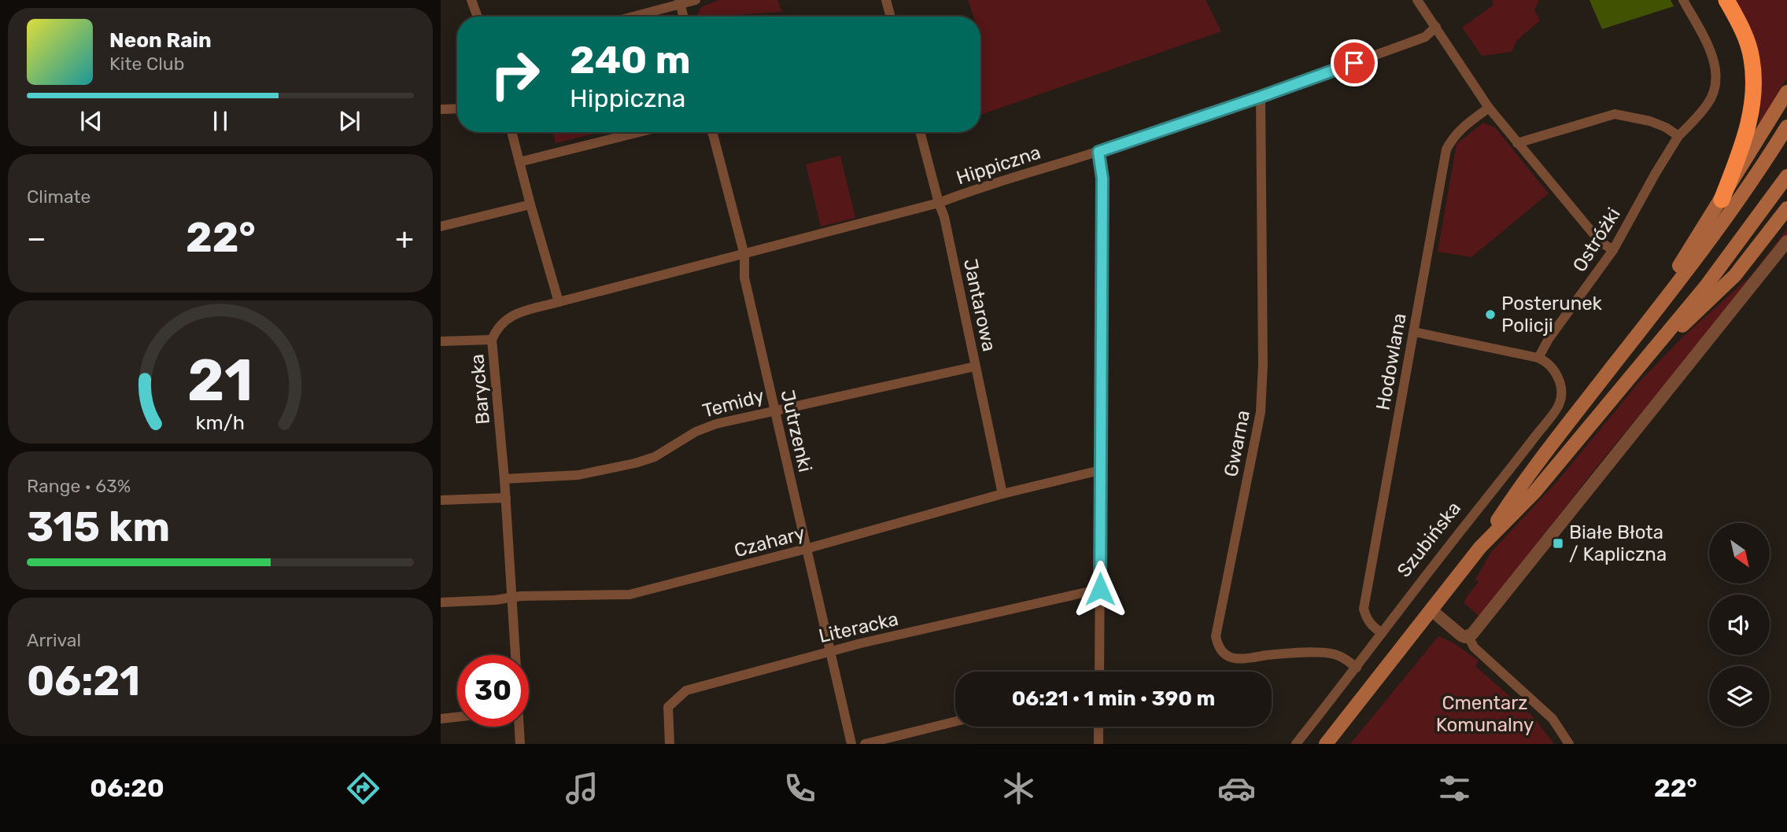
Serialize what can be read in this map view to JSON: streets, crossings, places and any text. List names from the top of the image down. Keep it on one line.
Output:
{"streets":{"street":["Hippiczna","Ostróżki","Jantarowa","Hodowlana","Barycka","Temidy","Jutrzenki","Gwarna","Szubińska","Czahary","Literacka"]},"crossings":[["Hippiczna","Jantarowa"],["Hippiczna","Barycka"],["Hippiczna","Jutrzenki"],["Hippiczna","Gwarna"],["Ostróżki","Szubińska"],["Jantarowa","Temidy"],["Jantarowa","Czahary"],["Hodowlana","Szubińska"],["Barycka","Temidy"],["Barycka","Czahary"],["Temidy","Jutrzenki"],["Jutrzenki","Czahary"],["Jutrzenki","Literacka"],["Gwarna","Szubińska"]],"parks":["Cmentarz Komunalny"],"places":{"other":["Posterunek Policji"],"transit":["Białe Błota / Kapliczna"]},"north":"bottom right","page":{"turn":["240 m","Hippiczna"],"song":["Neon Rain","Kite Club"],"tile":["Climate",["Range · 63%","315 km"],["Arrival","06:21"]],"heat":["−","22°","+"],"limit":"30","trip":"06:21 · 1 min · 390 m","tabs":["06:20","22°"],"gauge":["21","km/h"]}}
